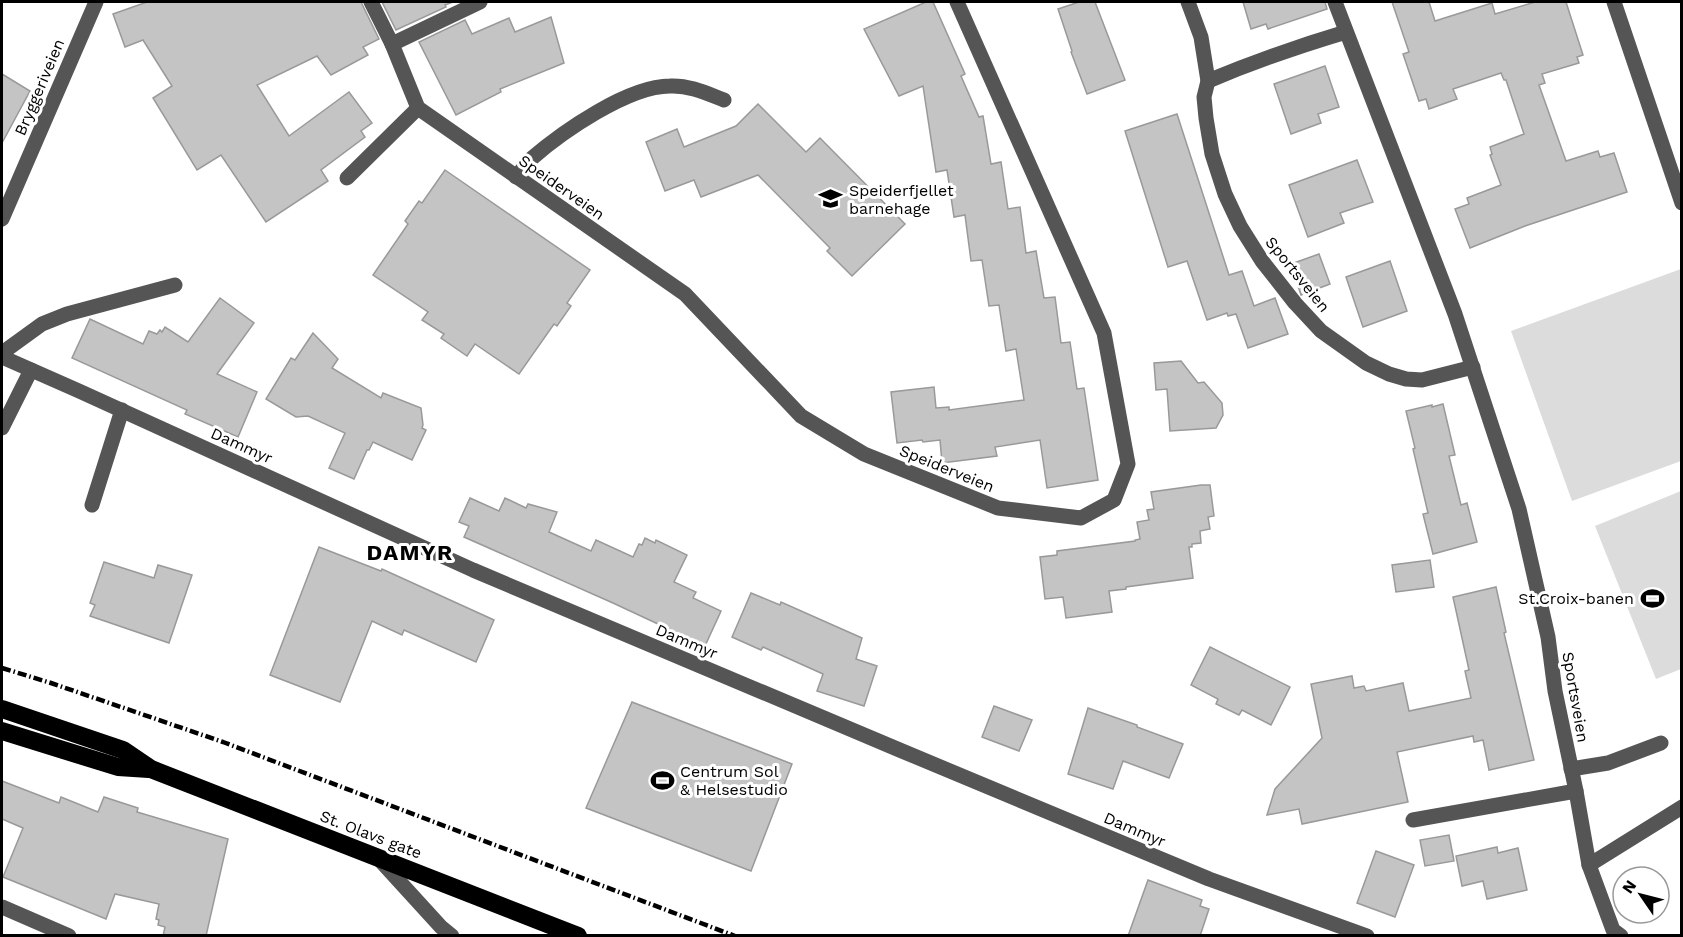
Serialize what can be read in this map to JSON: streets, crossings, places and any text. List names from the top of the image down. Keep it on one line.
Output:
{"streets":{"highway":["St. Olavs gate"],"street":["Bryggeriveien","Speiderveien","Sportsveien","Dammyr"]},"districts":["DAMYR"],"places":{"school or university":["Speiderfjellet barnehage"],"sports":["St.Croix-banen","Centrum Sol & Helsestudio"]},"north":"top left"}
